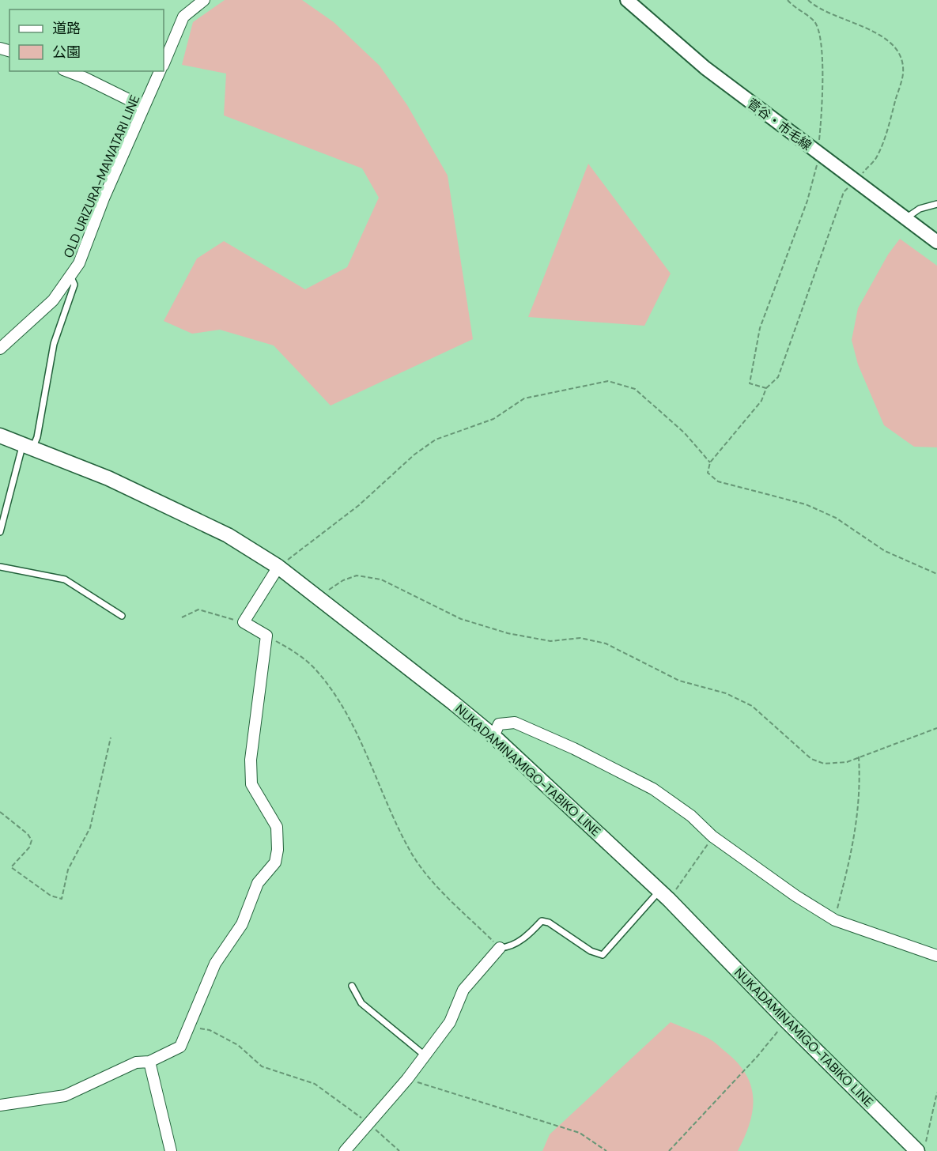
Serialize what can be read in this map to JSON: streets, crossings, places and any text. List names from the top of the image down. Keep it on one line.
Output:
{"streets":{"main road":["NUKADAMINAMIGO-TABIKO LINE"],"street":["菅谷・市毛線","OLD URIZURA-MAWATARI LINE"]},"legend":["道路","公園"]}
